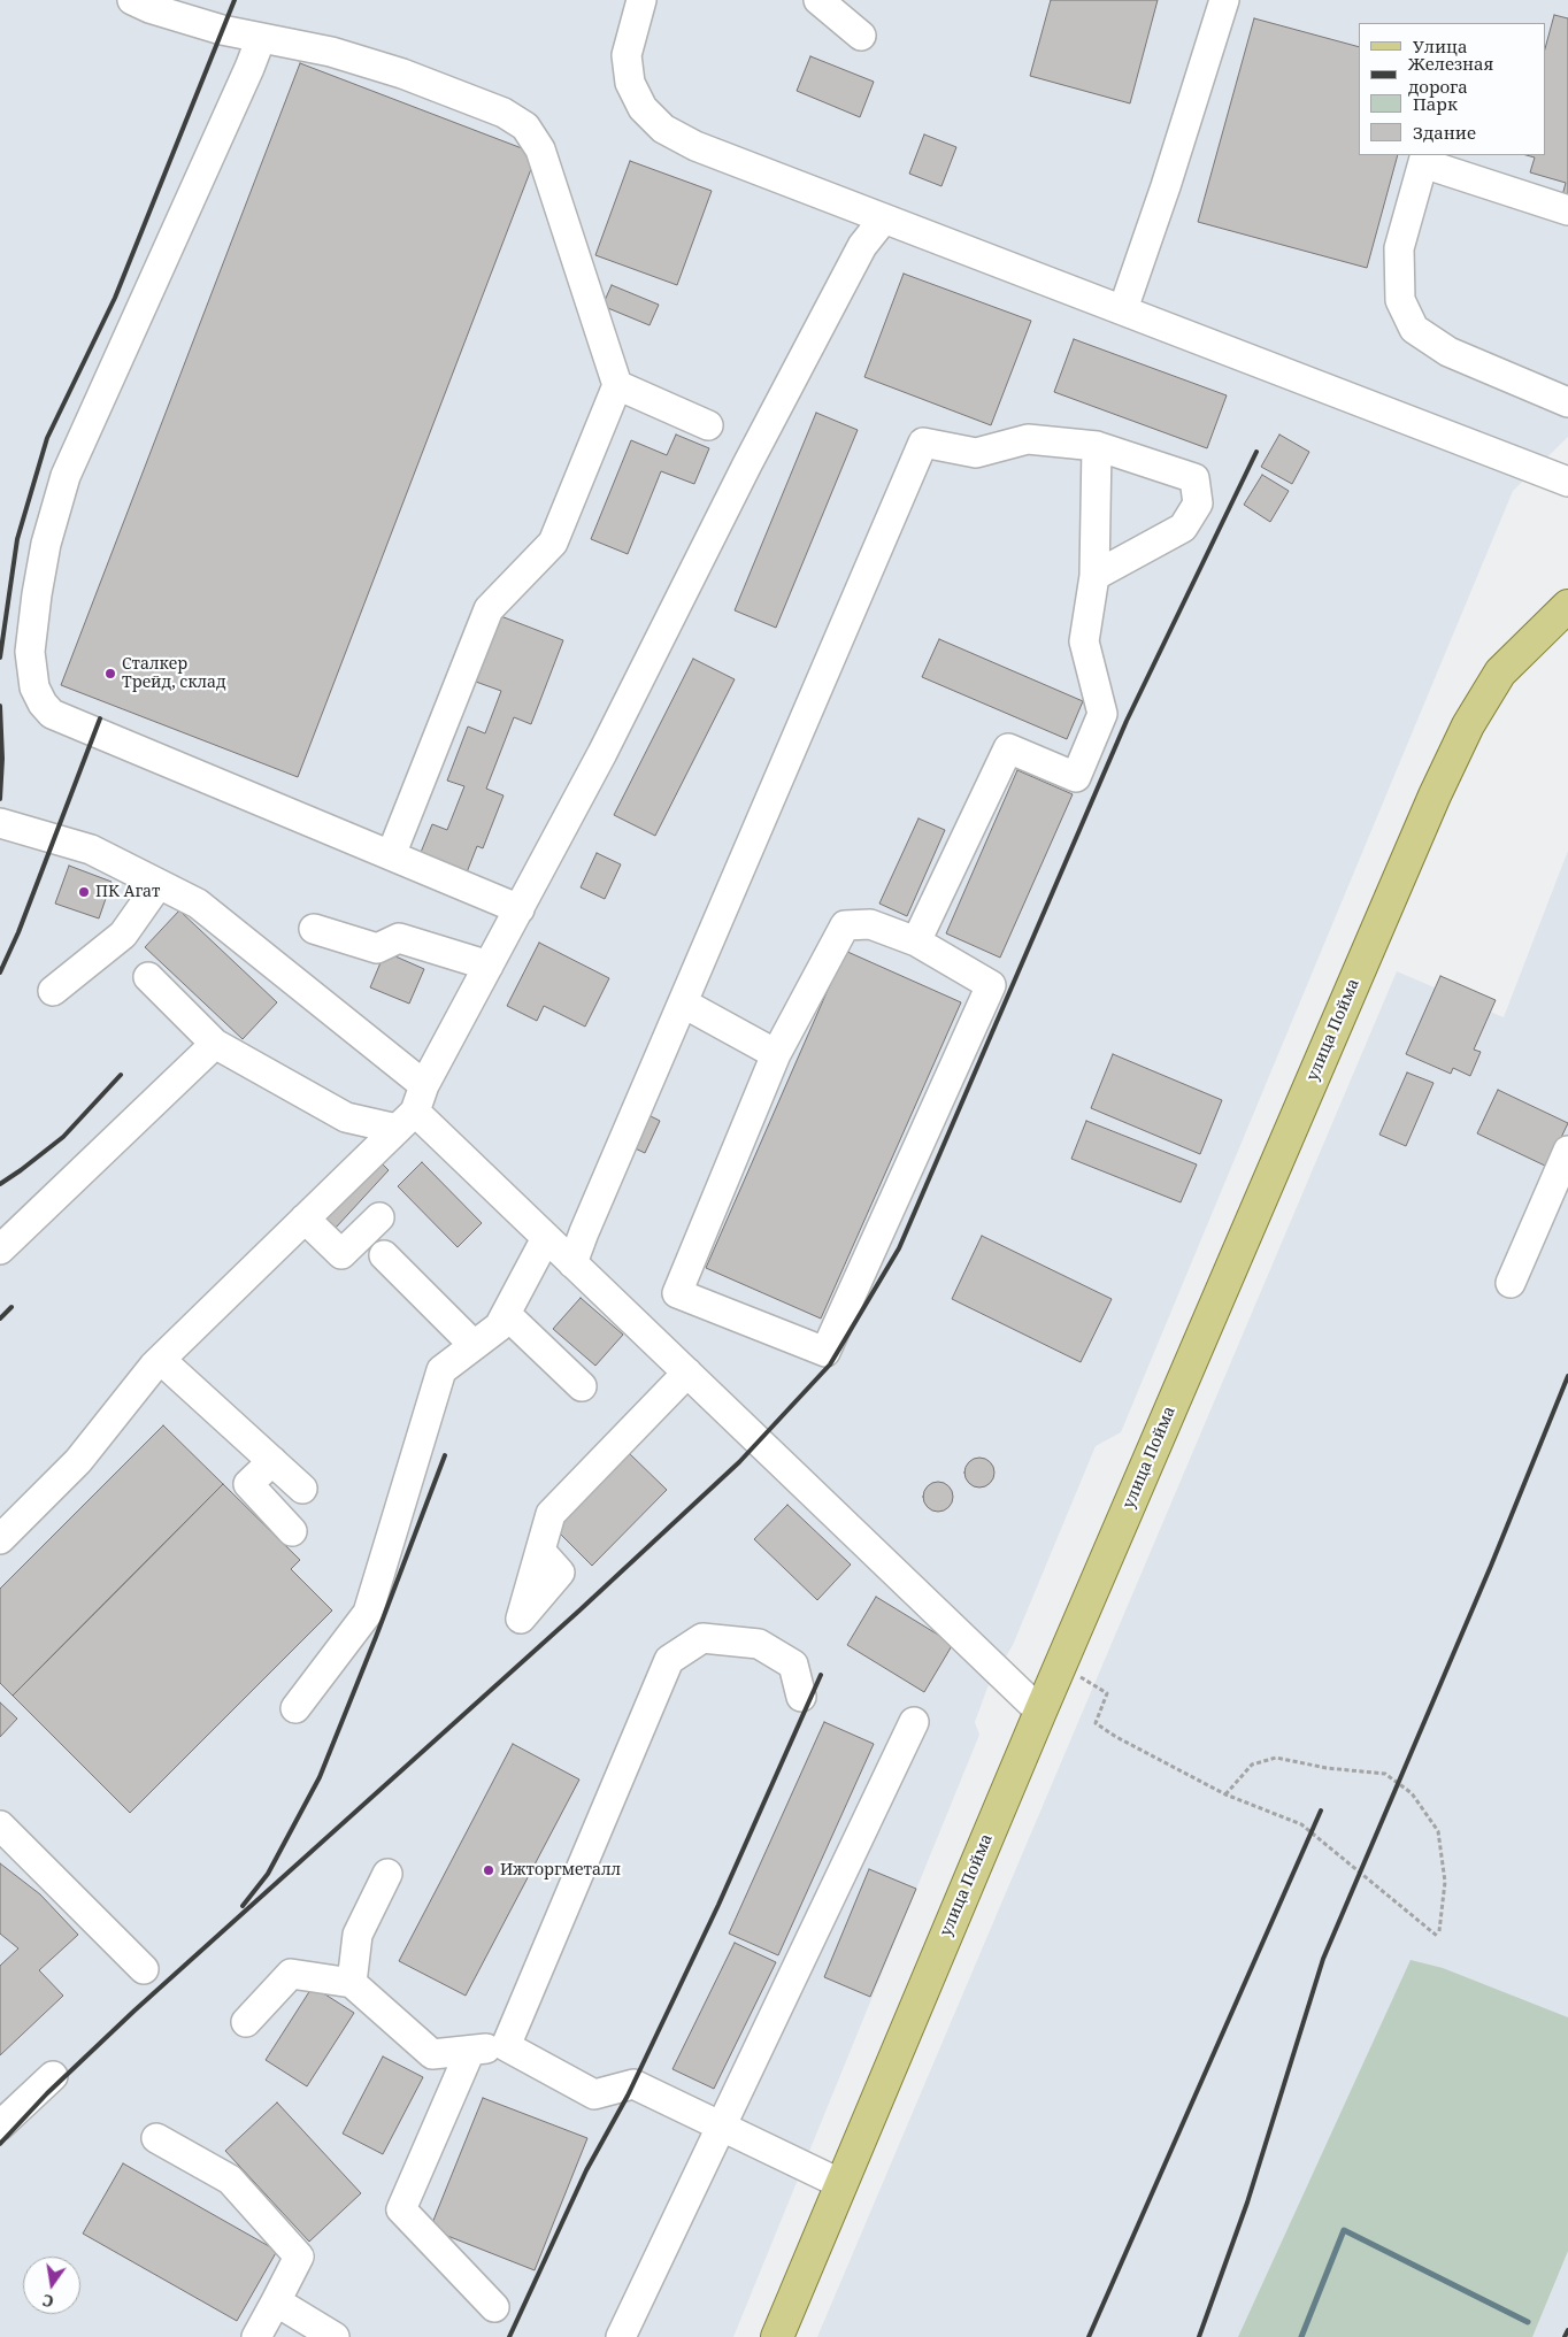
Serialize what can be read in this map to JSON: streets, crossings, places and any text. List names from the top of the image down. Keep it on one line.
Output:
{"streets":{"main road":["улица Пойма"]},"places":["Сталкер Трейд, склад","ПК Агат","Ижторгметалл"],"legend":["Улица","Железная дорога","Парк","Здание"],"north":"bottom"}
